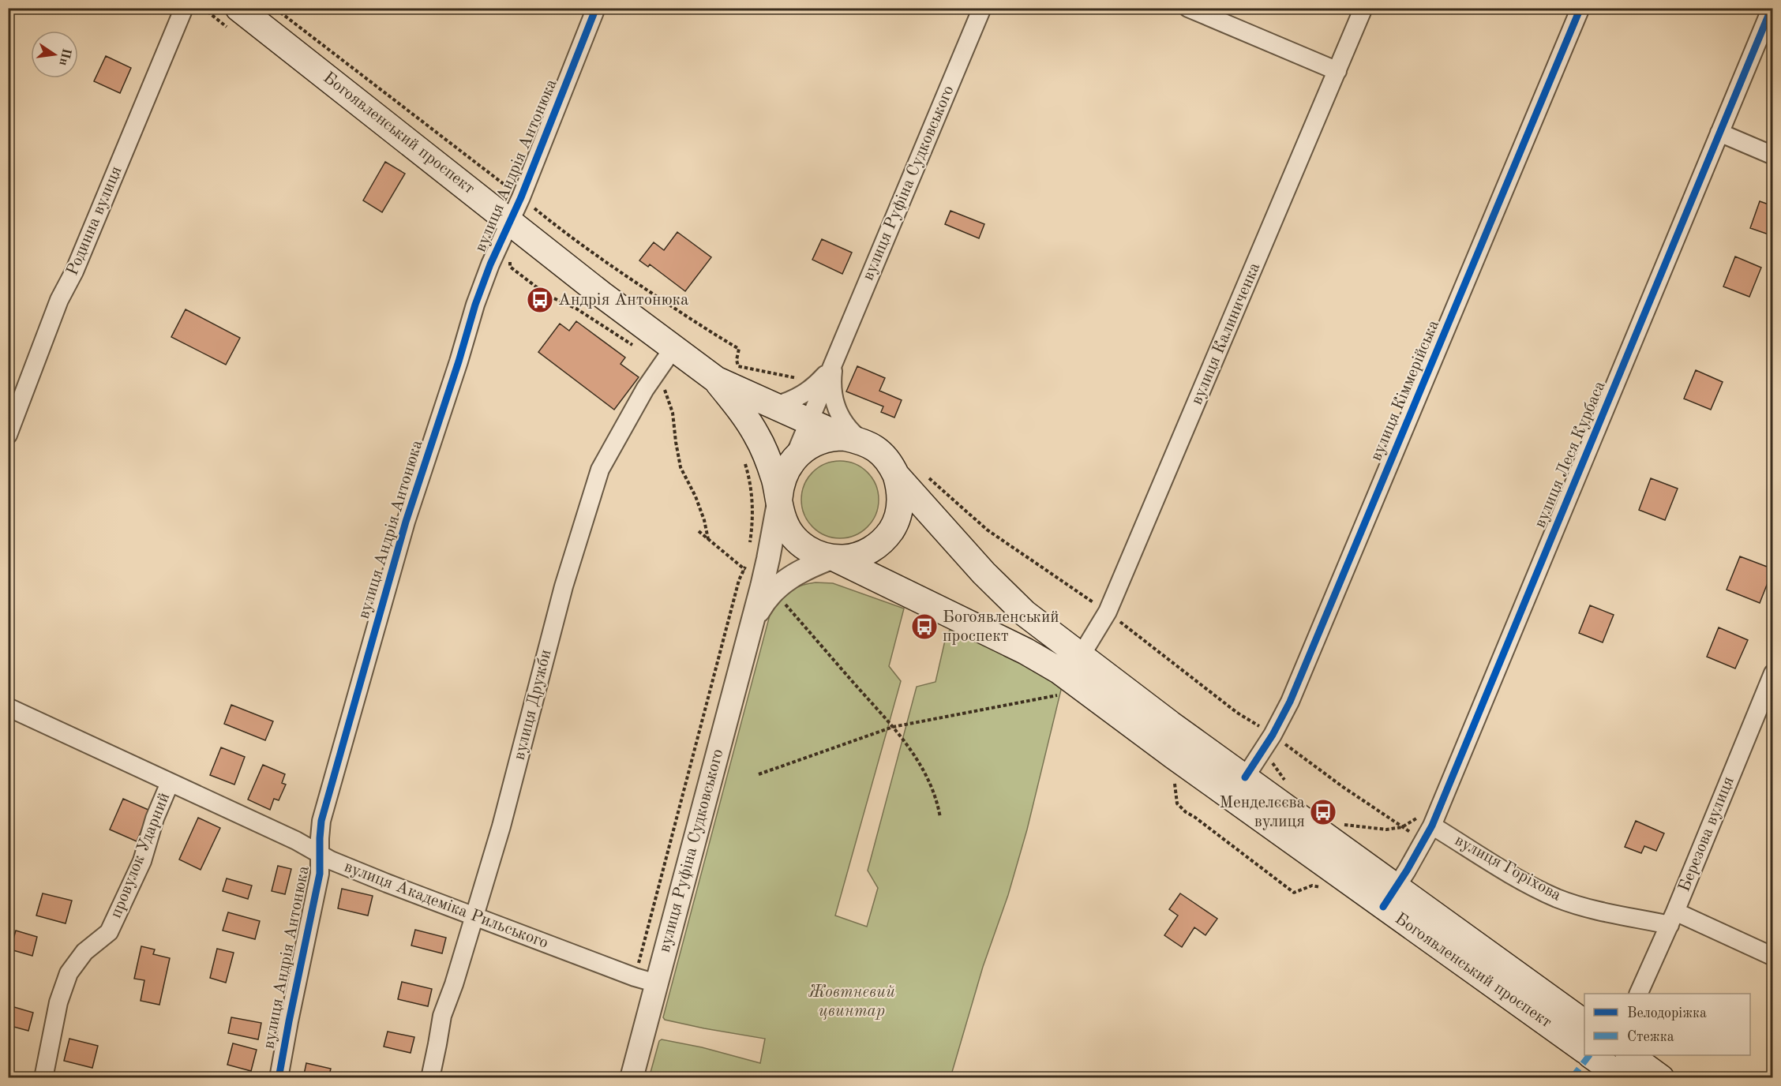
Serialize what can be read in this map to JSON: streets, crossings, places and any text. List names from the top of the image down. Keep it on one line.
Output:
{"streets":{"main road":["Богоявленський проспект","вулиця Руфіна Судковського"],"street":["вулиця Андрія Антонюка","Родинна вулиця","вулиця Калиниченка","вулиця Кіммерійська","вулиця Леся Курбаса","вулиця Дружби","Березова вулиця","провулок Ударний","вулиця Горіхова","вулиця Академіка Рильського"]},"crossings":[["Богоявленський проспект","вулиця Андрія Антонюка"],["Богоявленський проспект","вулиця Руфіна Судковського"],["Богоявленський проспект","вулиця Калиниченка"],["Богоявленський проспект","вулиця Кіммерійська"],["Богоявленський проспект","вулиця Леся Курбаса"],["Богоявленський проспект","вулиця Дружби"],["вулиця Андрія Антонюка","вулиця Академіка Рильського"],["вулиця Руфіна Судковського","вулиця Академіка Рильського"],["вулиця Леся Курбаса","вулиця Горіхова"],["вулиця Дружби","вулиця Академіка Рильського"],["Березова вулиця","вулиця Горіхова"],["провулок Ударний","вулиця Академіка Рильського"]],"parks":["Жовтневий цвинтар"],"places":{"bus stop":["Андрія Антонюка","Богоявленський проспект","Менделєєва вулиця"]},"legend":["Велодоріжка","Стежка"],"north":"right"}
